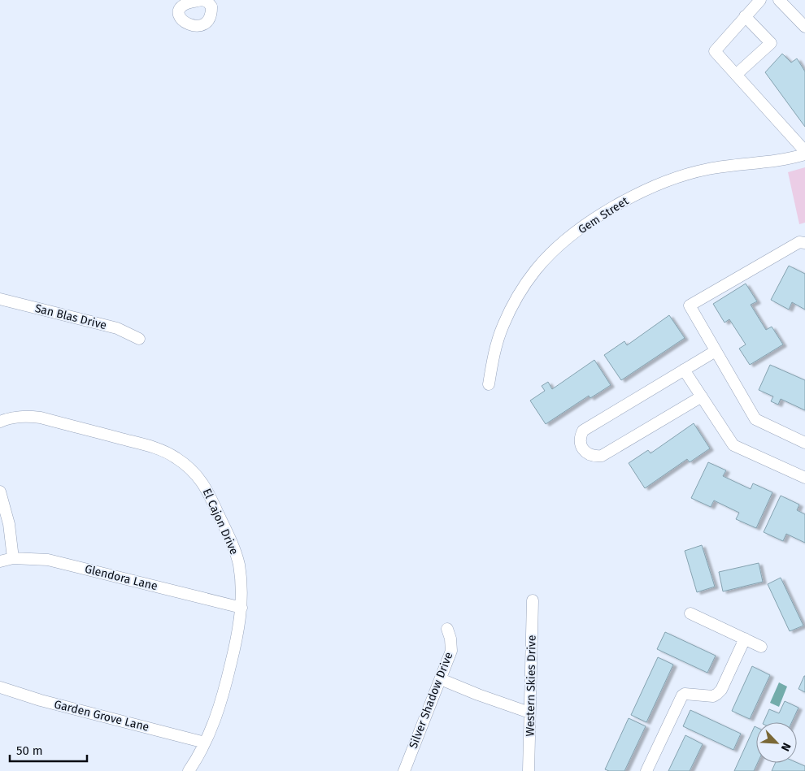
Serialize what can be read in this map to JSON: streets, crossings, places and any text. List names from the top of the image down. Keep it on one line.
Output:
{"streets":{"street":["Gem Street","San Blas Drive","El Cajon Drive","Glendora Lane","Western Skies Drive","Silver Shadow Drive","Garden Grove Lane"]},"crossings":[["El Cajon Drive","Glendora Lane"],["El Cajon Drive","Garden Grove Lane"]],"scale_bar":"50 m","north":"bottom right"}
